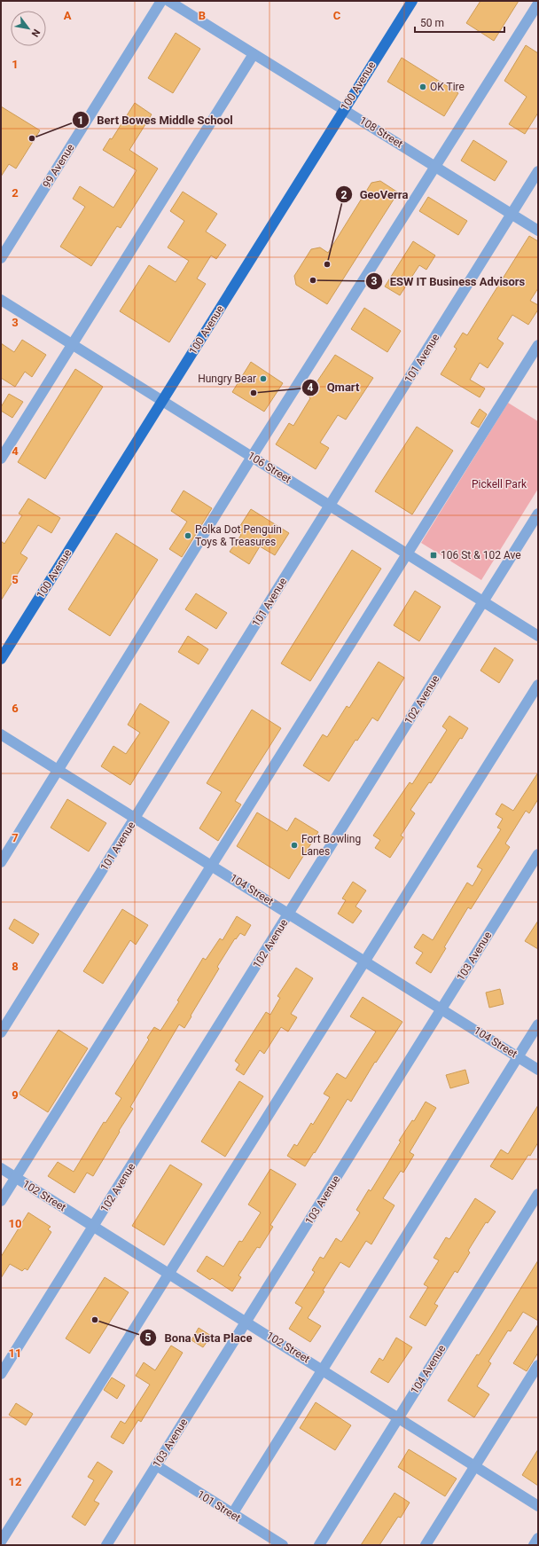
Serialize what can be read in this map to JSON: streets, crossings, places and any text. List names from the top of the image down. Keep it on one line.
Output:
{"streets":{"main road":["100 Avenue"],"street":["108 Street","99 Avenue","101 Avenue","106 Street","102 Avenue","104 Street","103 Avenue","102 Street","104 Avenue","101 Street"]},"crossings":[["100 Avenue","108 Street"],["100 Avenue","106 Street"],["108 Street","101 Avenue"],["101 Avenue","106 Street"],["101 Avenue","104 Street"],["106 Street","102 Avenue"],["102 Avenue","104 Street"],["102 Avenue","102 Street"],["104 Street","103 Avenue"],["103 Avenue","102 Street"],["103 Avenue","101 Street"],["102 Street","104 Avenue"]],"parks":["Pickell Park"],"places":{"other":["OK Tire","Bert Bowes Middle School","GeoVerra","ESW IT Business Advisors","Hungry Bear","Qmart","Polka Dot Penguin Toys & Treasures","Fort Bowling Lanes","Bona Vista Place"],"transit":["106 St & 102 Ave"]},"scale_bar":"50 m","north":"bottom right","grid":{"columns":["A","B","C"],"rows":["1","2","3","4","5","6","7","8","9","10","11","12"]}}
